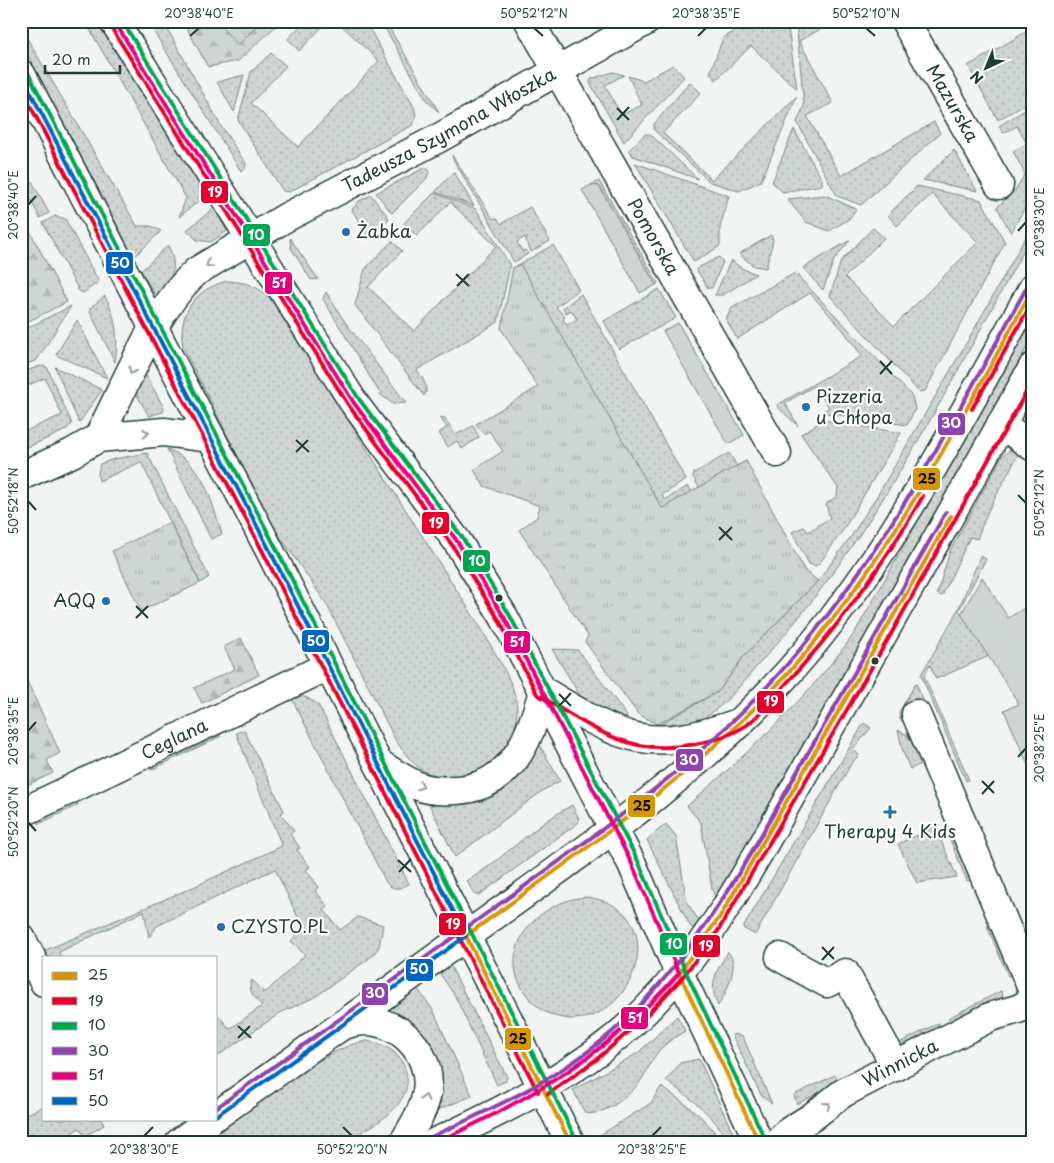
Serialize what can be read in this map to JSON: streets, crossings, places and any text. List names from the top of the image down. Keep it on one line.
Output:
{"streets":{"street":["Mazurska","Tadeusza Szymona Włoszka","Pomorska","Ceglana","Winnicka"]},"crossings":[["Tadeusza Szymona Włoszka","Pomorska"]],"one_way":["Tadeusza Szymona Włoszka"],"places":{"other":["Żabka","Pizzeria u Chłopa","AQQ","CZYSTO.PL"],"health":["Therapy 4 Kids"]},"lines":["transit line 10","transit line 51","transit line 19","transit line 50","transit line 30","transit line 25"],"legend":["25","19","10","30","51","50"],"scale_bar":"20 m","north":"bottom left","coordinates":["20°38'40\"E","50°52'12\"N","20°38'35\"E","50°52'10\"N","20°38'30\"E","50°52'18\"N","20°38'25\"E","50°52'20\"N"]}
